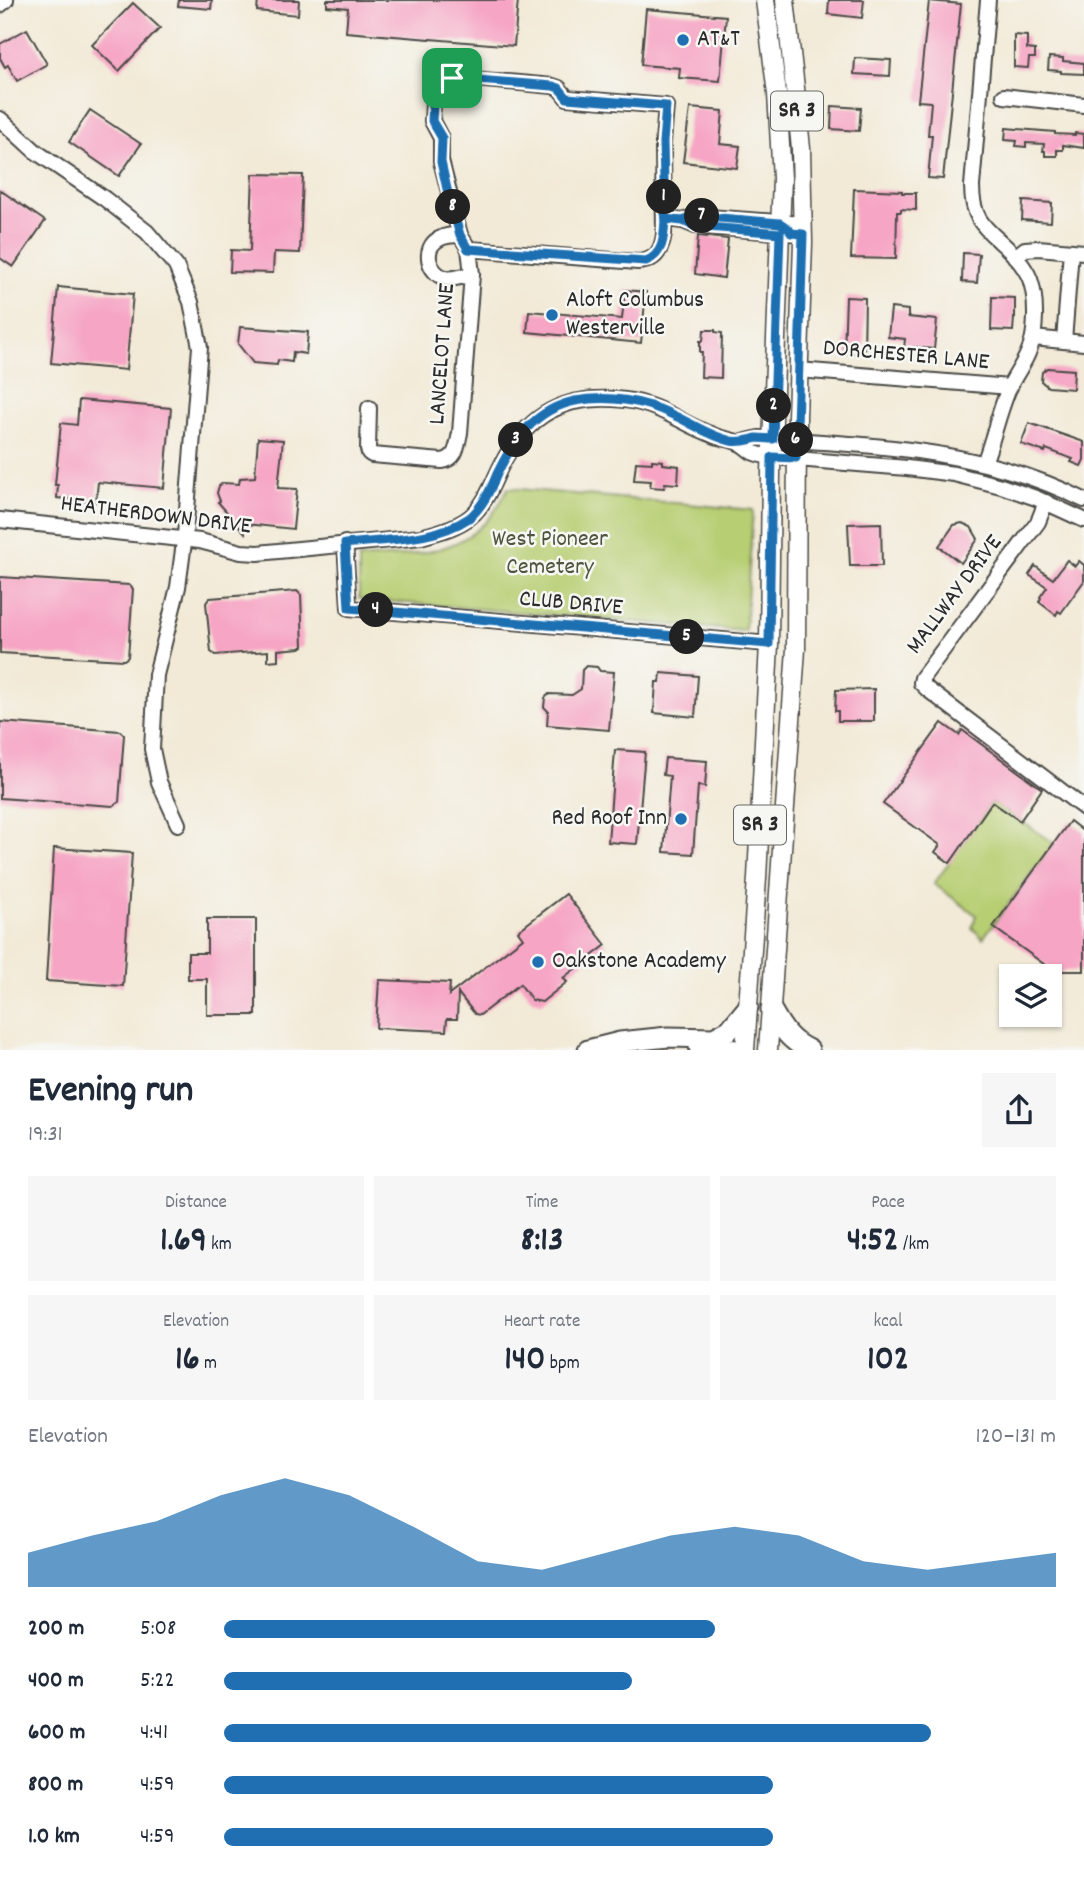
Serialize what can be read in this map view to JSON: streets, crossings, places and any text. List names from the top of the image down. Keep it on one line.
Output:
{"streets":{"main road":["SR 3"],"street":["LANCELOT LANE","DORCHESTER LANE","HEATHERDOWN DRIVE","MALLWAY DRIVE","CLUB DRIVE"]},"crossings":[["SR 3","DORCHESTER LANE"],["SR 3","HEATHERDOWN DRIVE"],["SR 3","CLUB DRIVE"],["HEATHERDOWN DRIVE","CLUB DRIVE"]],"parks":["West Pioneer Cemetery"],"places":["AT&T","Aloft Columbus Westerville","Red Roof Inn","Oakstone Academy"],"page":{"pins":["1","8","7","2","3","6","4","5"],"heading":["Evening run","19:31"],"stats":[["Distance","1.69 km"],["Time","8:13"],["Pace","4:52 /km"],["Elevation","16 m"],["Heart rate","140 bpm"],["kcal","102"]],"chart":["Elevation","120–131 m"],"list":[{"name":"200 m","note":"5:08"},{"name":"400 m","note":"5:22"},{"name":"600 m","note":"4:41"},{"name":"800 m","note":"4:59"},{"name":"1.0 km","note":"4:59"}]}}
